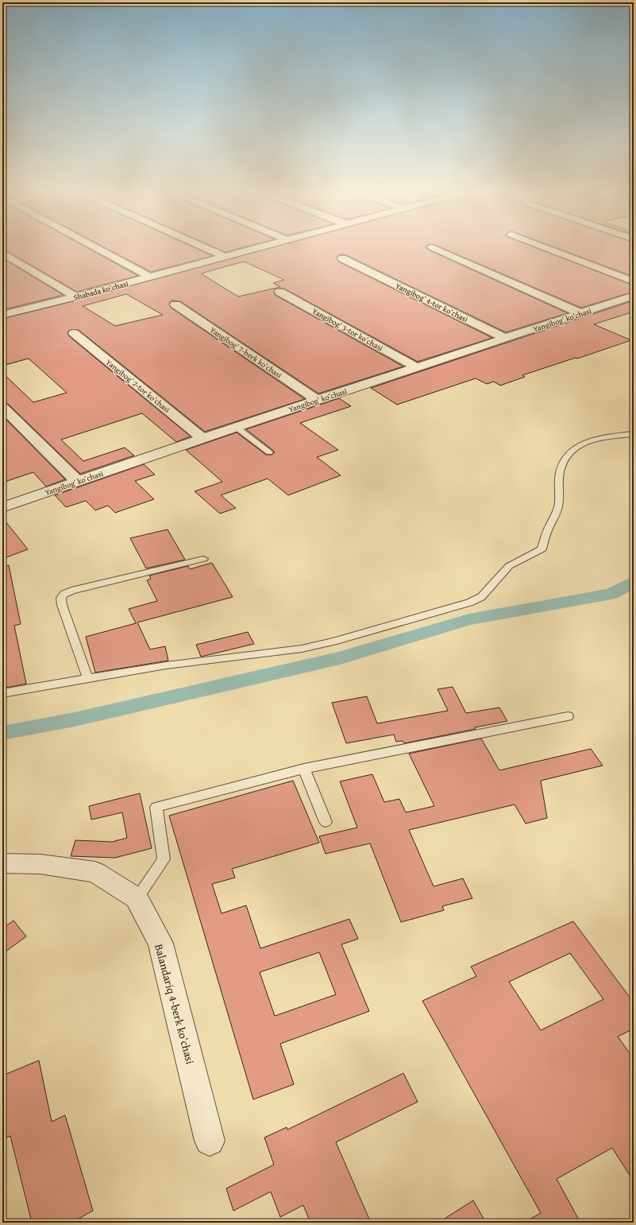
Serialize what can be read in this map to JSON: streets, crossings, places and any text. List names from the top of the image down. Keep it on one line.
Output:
{"streets":{"street":["Shabada koʻchasi","Yangibogʻ 4-tor koʻchasi","Yangibogʻ koʻchasi","Yangibogʻ 3-tor koʻchasi","Yangibogʻ 7-berk koʻchasi","Yangibogʻ 2-tor koʻchasi","Balandariq 4-berk koʻchasi"]},"crossings":[["Yangibogʻ 4-tor koʻchasi","Yangibogʻ koʻchasi"],["Yangibogʻ koʻchasi","Yangibogʻ 3-tor koʻchasi"],["Yangibogʻ koʻchasi","Yangibogʻ 7-berk koʻchasi"],["Yangibogʻ koʻchasi","Yangibogʻ 2-tor koʻchasi"]]}
